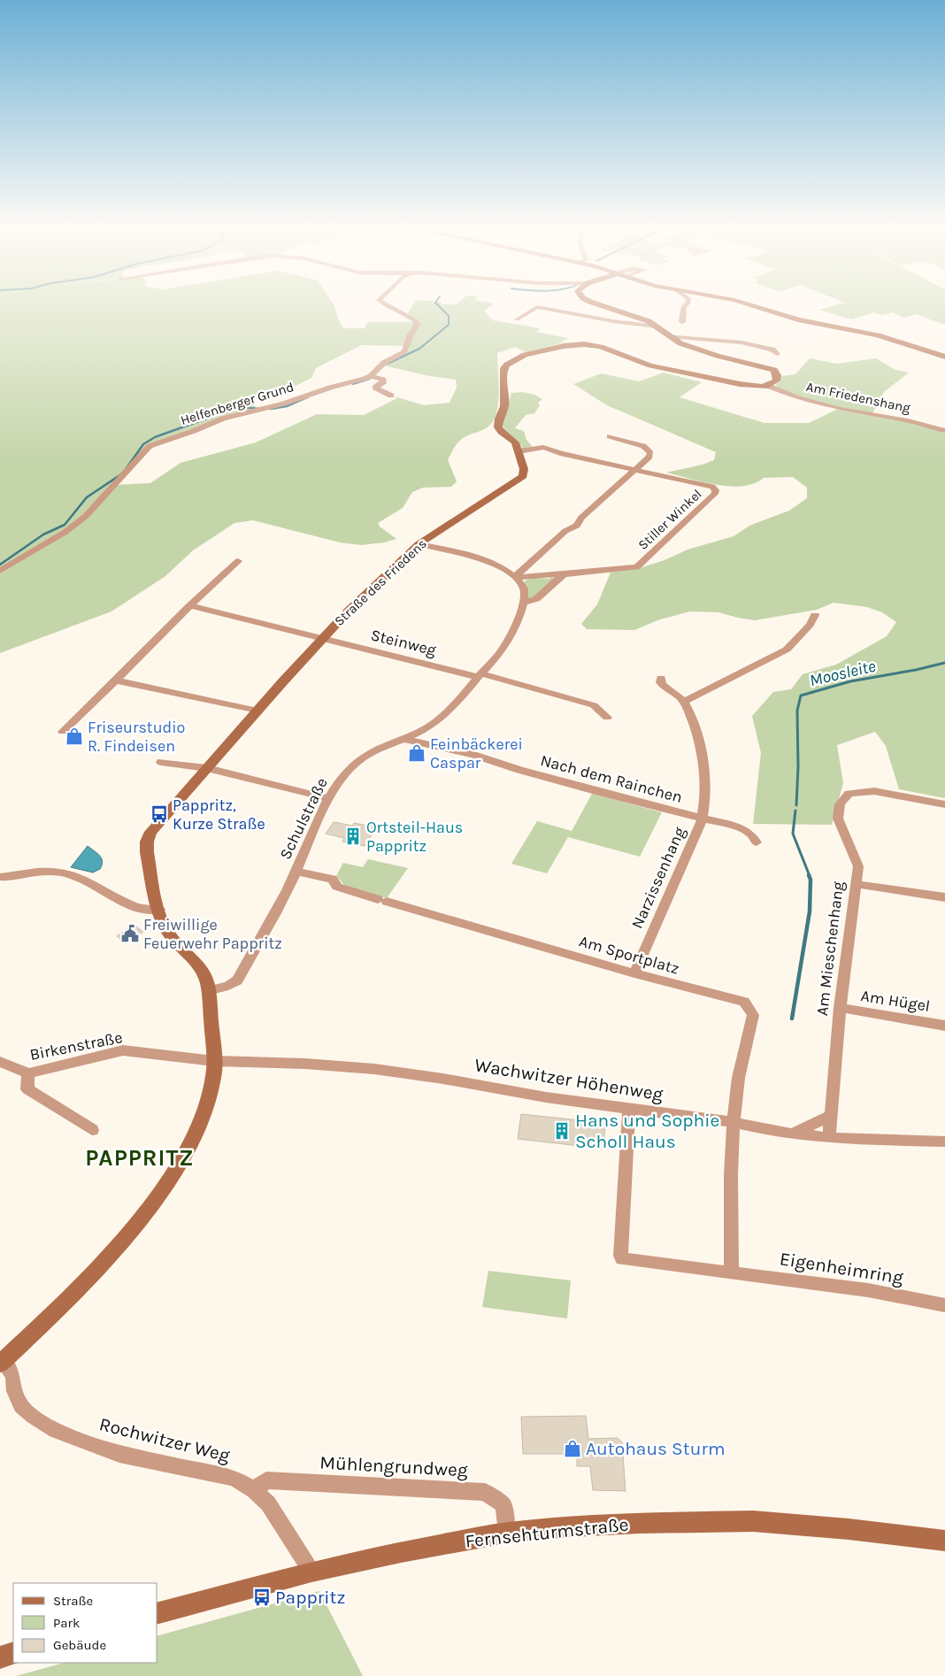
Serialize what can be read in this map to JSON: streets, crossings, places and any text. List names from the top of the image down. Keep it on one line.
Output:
{"streets":{"street":["Am Friedenshang","Helfenberger Grund","Stiller Winkel","Straße des Friedens","Steinweg","Nach dem Rainchen","Schulstraße","Narzissenhang","Am Mieschenhang","Am Sportplatz","Am Hügel","Birkenstraße","Wachwitzer Höhenweg","Eigenheimring","Rochwitzer Weg","Mühlengrundweg","Fernsehturmstraße"]},"crossings":[["Am Friedenshang","Straße des Friedens"],["Straße des Friedens","Steinweg"],["Straße des Friedens","Schulstraße"],["Straße des Friedens","Birkenstraße"],["Straße des Friedens","Wachwitzer Höhenweg"],["Straße des Friedens","Rochwitzer Weg"],["Steinweg","Schulstraße"],["Nach dem Rainchen","Schulstraße"],["Nach dem Rainchen","Narzissenhang"],["Schulstraße","Am Sportplatz"],["Narzissenhang","Am Sportplatz"],["Am Mieschenhang","Am Hügel"],["Am Mieschenhang","Wachwitzer Höhenweg"],["Am Sportplatz","Wachwitzer Höhenweg"],["Birkenstraße","Wachwitzer Höhenweg"],["Wachwitzer Höhenweg","Eigenheimring"],["Rochwitzer Weg","Mühlengrundweg"],["Rochwitzer Weg","Fernsehturmstraße"],["Mühlengrundweg","Fernsehturmstraße"]],"districts":["PAPPRITZ"],"water":["Moosleite"],"places":{"shop":["Friseurstudio R. Findeisen","Feinbäckerei Caspar","Autohaus Sturm"],"bus stop":["Pappritz, Kurze Straße","Pappritz"],"building":["Ortsteil-Haus Pappritz","Hans und Sophie Scholl Haus"],"public building":["Freiwillige Feuerwehr Pappritz"]},"legend":["Straße","Park","Gebäude"]}
